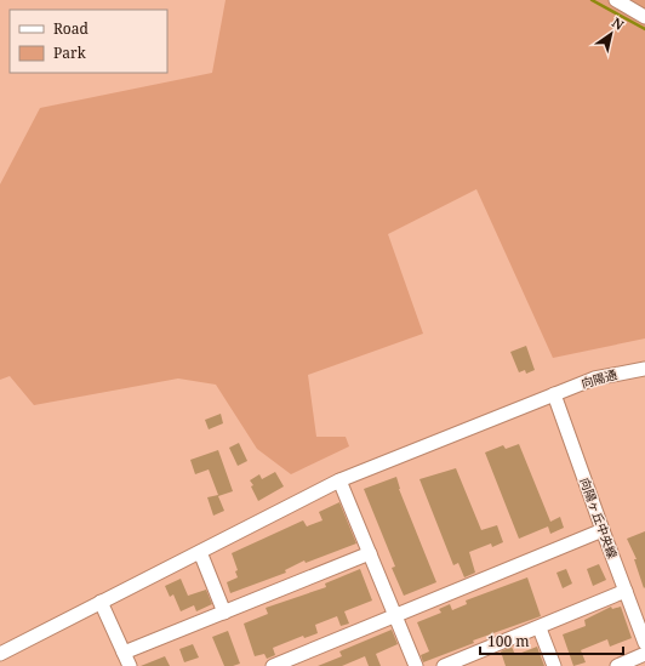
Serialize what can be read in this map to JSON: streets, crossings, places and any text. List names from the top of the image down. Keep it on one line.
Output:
{"streets":{"street":["向陽通","向陽ヶ丘中央線"]},"crossings":[["向陽通","向陽ヶ丘中央線"]],"legend":["Road","Park"],"scale_bar":"100 m","north":"top right"}
